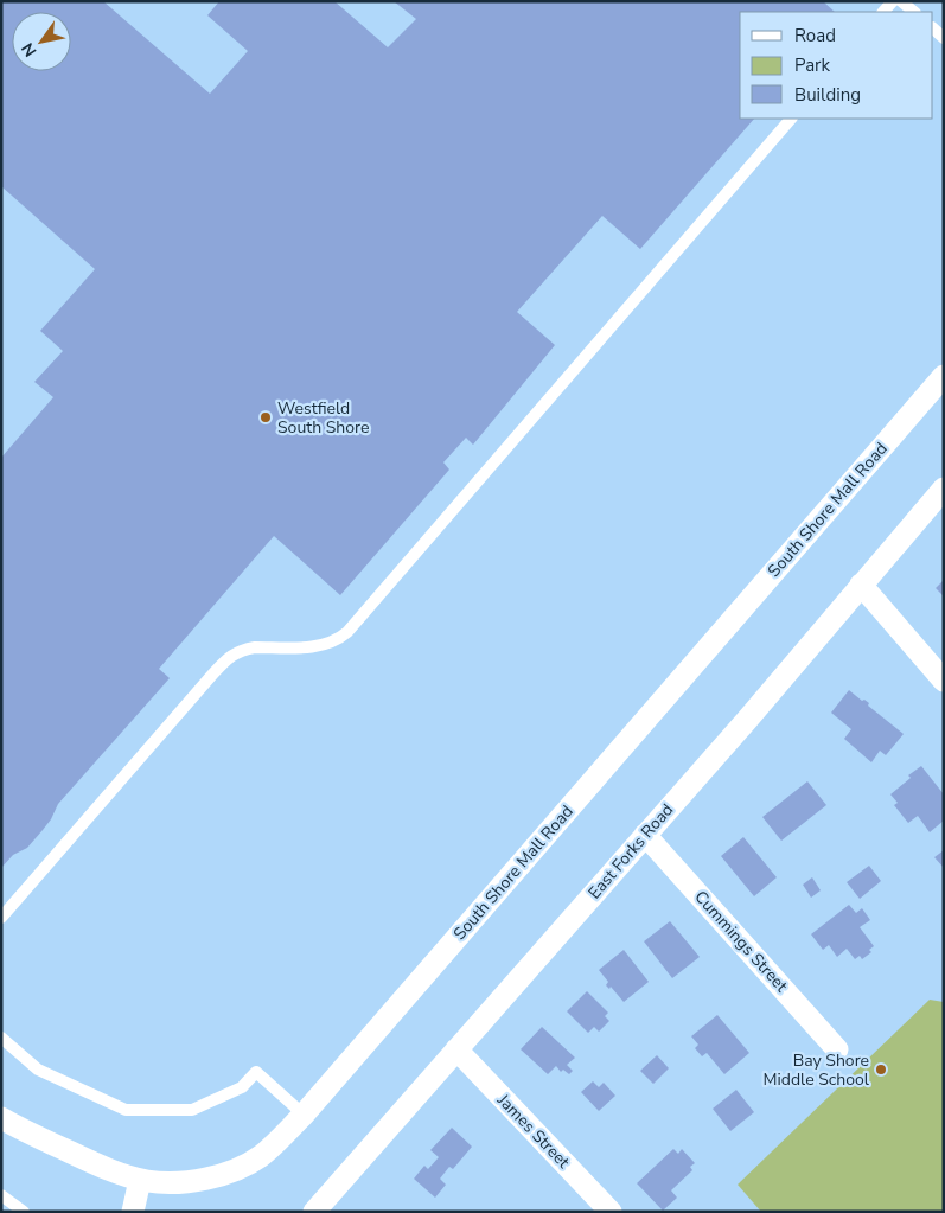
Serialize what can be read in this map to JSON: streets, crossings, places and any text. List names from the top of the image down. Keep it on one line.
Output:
{"streets":{"street":["South Shore Mall Road","East Forks Road","Cummings Street","James Street"]},"crossings":[["East Forks Road","Cummings Street"],["East Forks Road","James Street"]],"places":["Westfield South Shore","Bay Shore Middle School"],"legend":["Road","Park","Building"],"north":"bottom left"}
